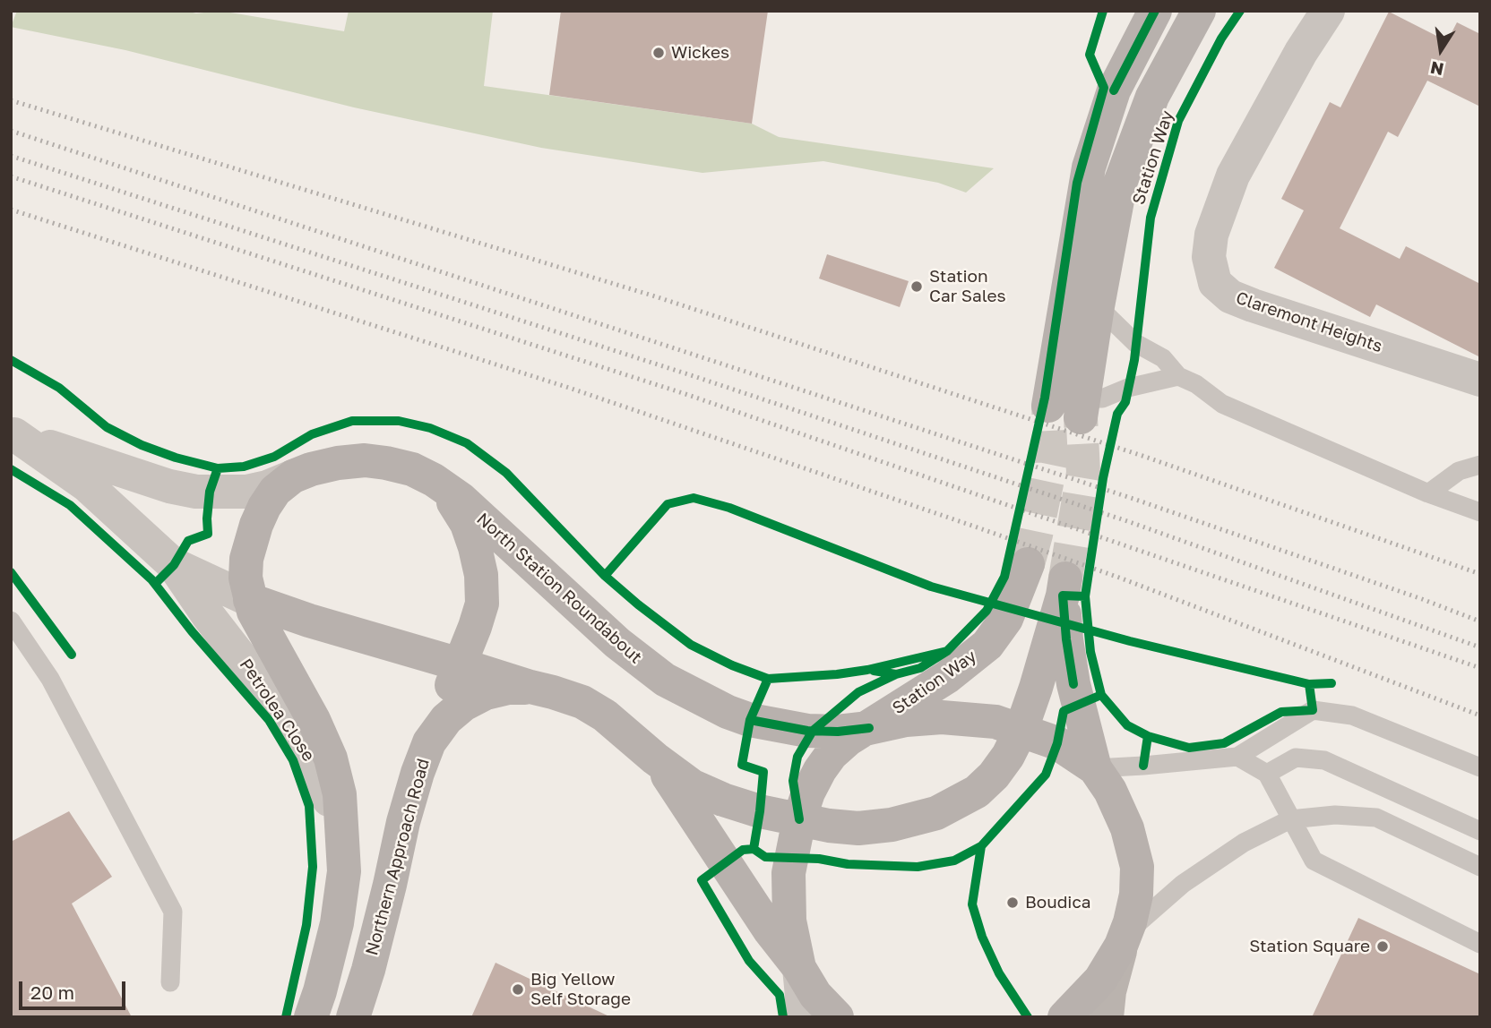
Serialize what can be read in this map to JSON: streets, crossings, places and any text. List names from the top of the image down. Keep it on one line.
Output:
{"streets":{"main road":["Station Way","North Station Roundabout","Northern Approach Road"],"street":["Claremont Heights","Petrolea Close"]},"crossings":[["Station Way","North Station Roundabout"],["North Station Roundabout","Petrolea Close"],["North Station Roundabout","Northern Approach Road"]],"places":["Wickes","Station Car Sales","Boudica","Station Square","Big Yellow Self Storage"],"scale_bar":"20 m","north":"bottom"}
